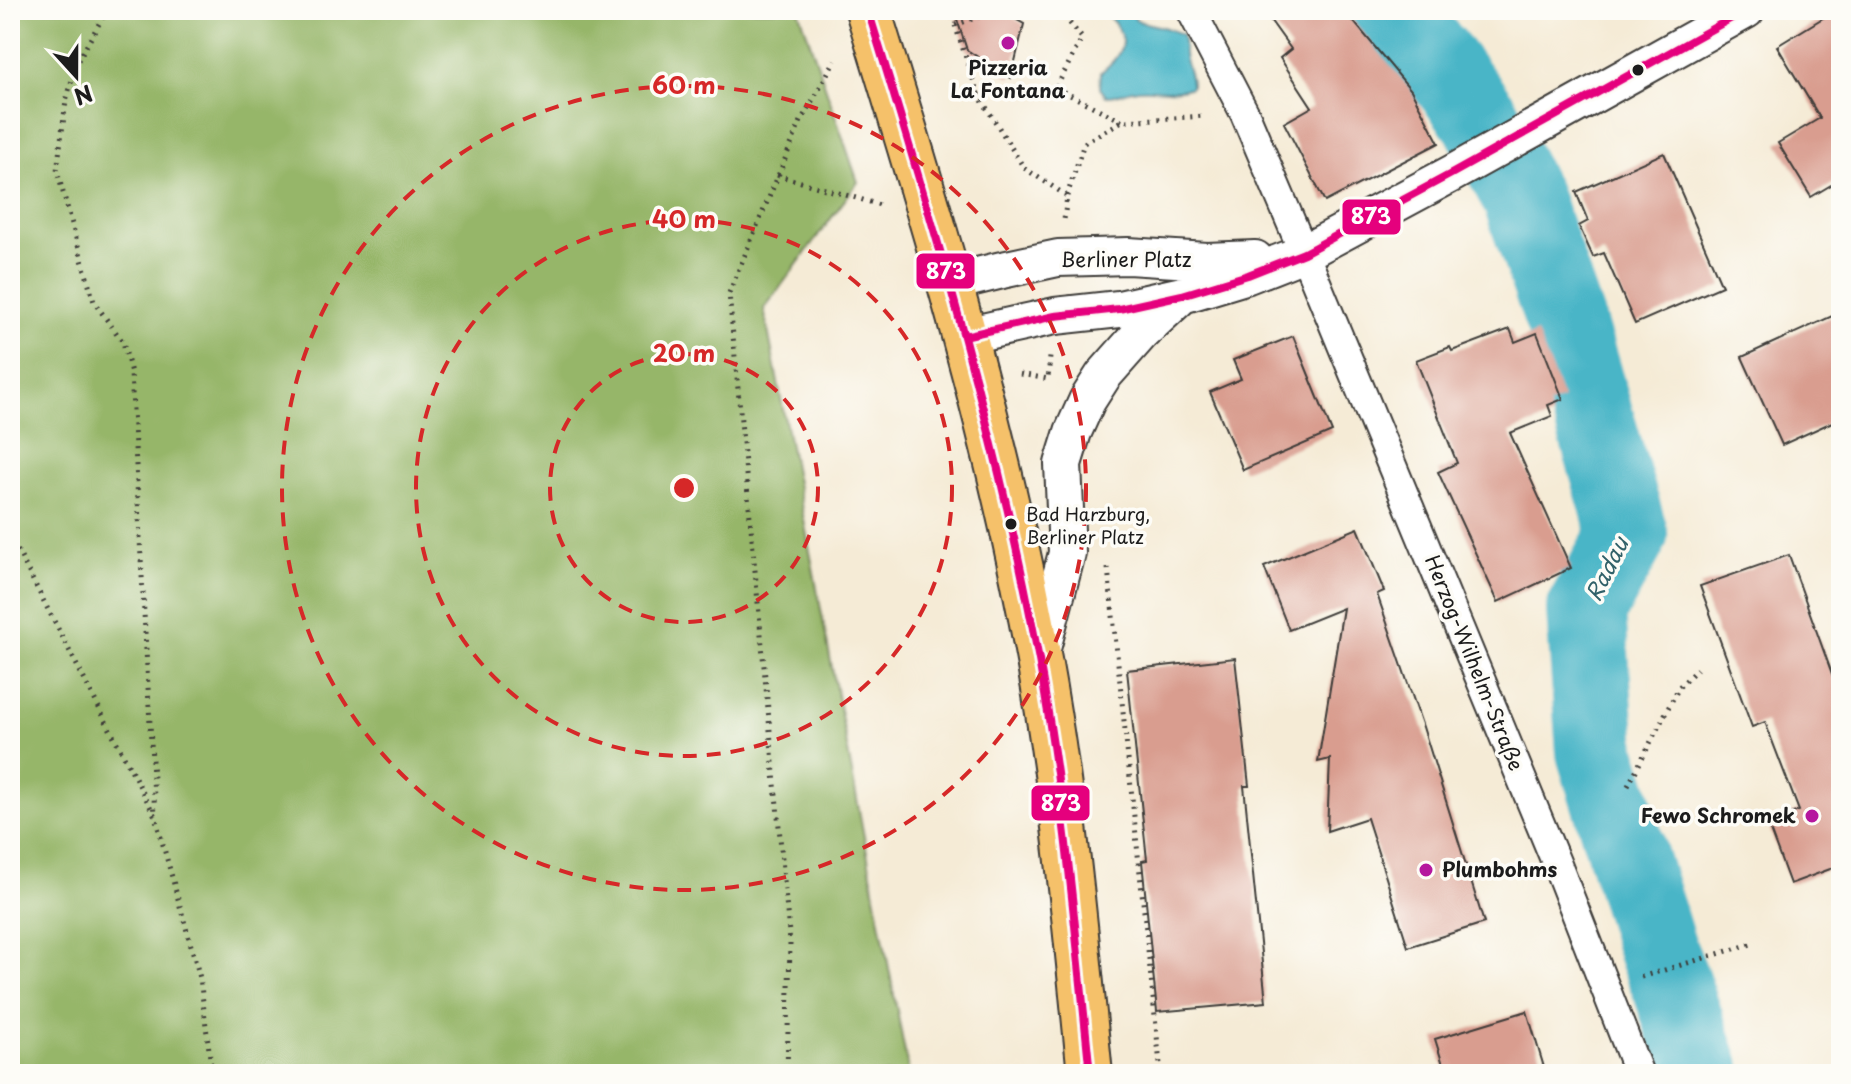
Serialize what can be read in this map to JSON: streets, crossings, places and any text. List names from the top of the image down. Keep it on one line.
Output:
{"streets":{"street":["Berliner Platz","Herzog-Wilhelm-Straße"]},"crossings":[["Berliner Platz","Herzog-Wilhelm-Straße"]],"water":["Radau"],"places":["Pizzeria La Fontana","Bad Harzburg, Berliner Platz","Fewo Schromek","Plumbohms"],"lines":["transit line 873"],"north":"bottom","rings":["60 m","40 m","20 m"]}
